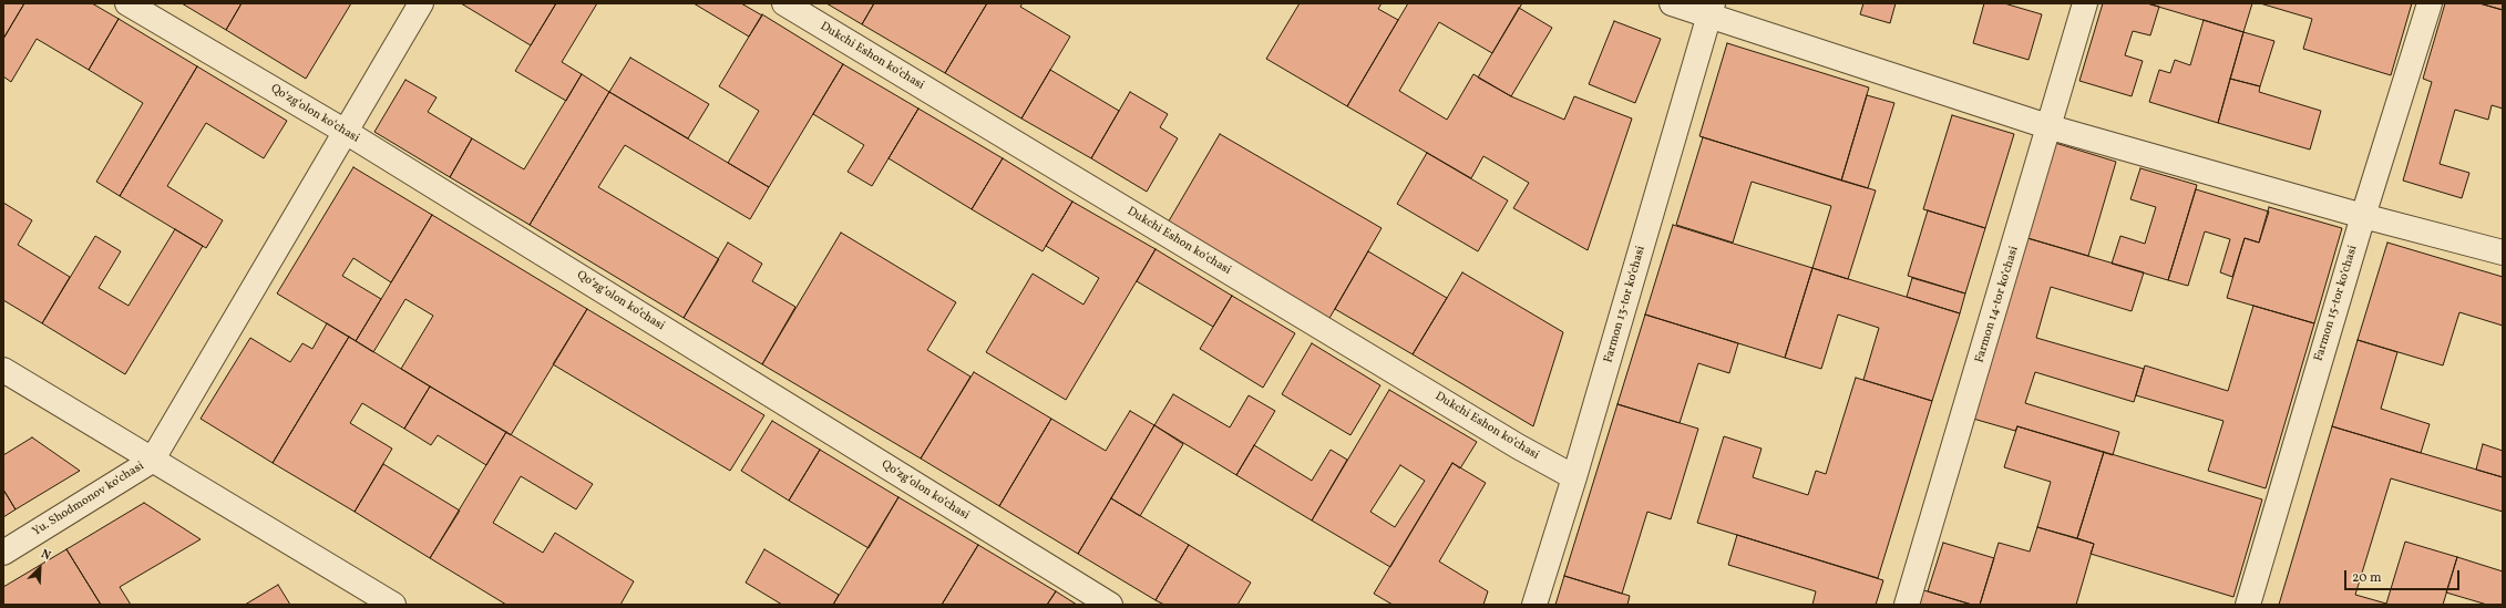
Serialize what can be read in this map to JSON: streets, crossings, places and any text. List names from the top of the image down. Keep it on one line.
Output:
{"streets":{"street":["Dukchi Eshon koʻchasi","Qoʻzgʻolon koʻchasi","Farmon 15-tor koʻchasi","Farmon 13-tor koʻchasi","Farmon 14-tor koʻchasi","Yu. Shodmonov koʻchasi"]},"crossings":[["Dukchi Eshon koʻchasi","Farmon 13-tor koʻchasi"]],"scale_bar":"20 m","north":"top right"}
